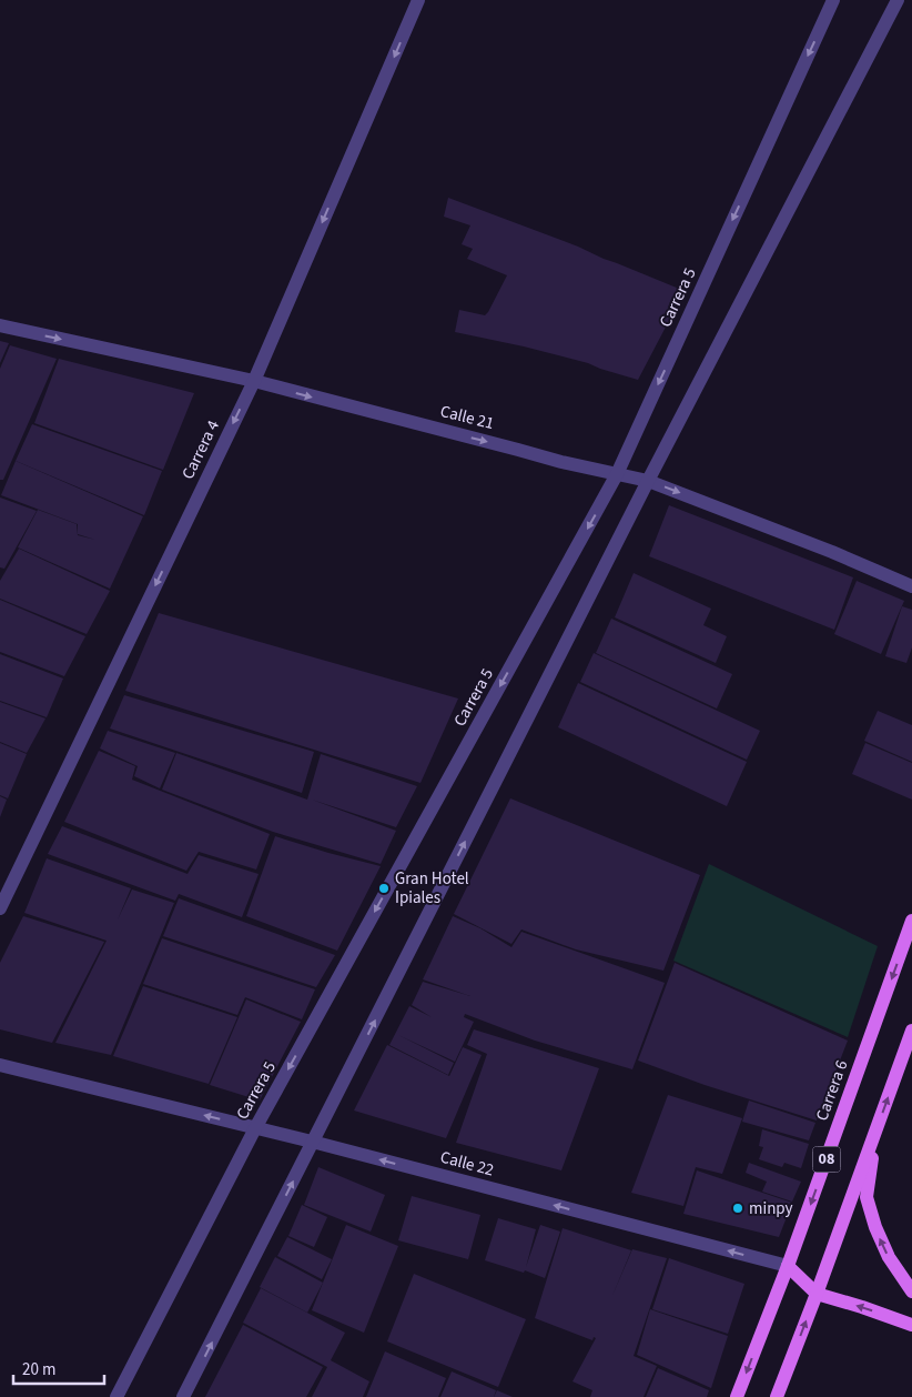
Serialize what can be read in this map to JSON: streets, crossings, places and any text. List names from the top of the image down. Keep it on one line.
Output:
{"streets":{"main road":["Carrera 6","08","Calle 22"],"street":["Carrera 5","Calle 21","Carrera 4"]},"crossings":[["Carrera 5","Calle 21"],["Carrera 5","Calle 22"],["Calle 21","Carrera 4"],["Carrera 6","Calle 22"],["08","Calle 22"]],"one_way":["Calle 21","Carrera 4","Calle 22"],"places":["Gran Hotel Ipiales","minpy"],"scale_bar":"20 m"}
